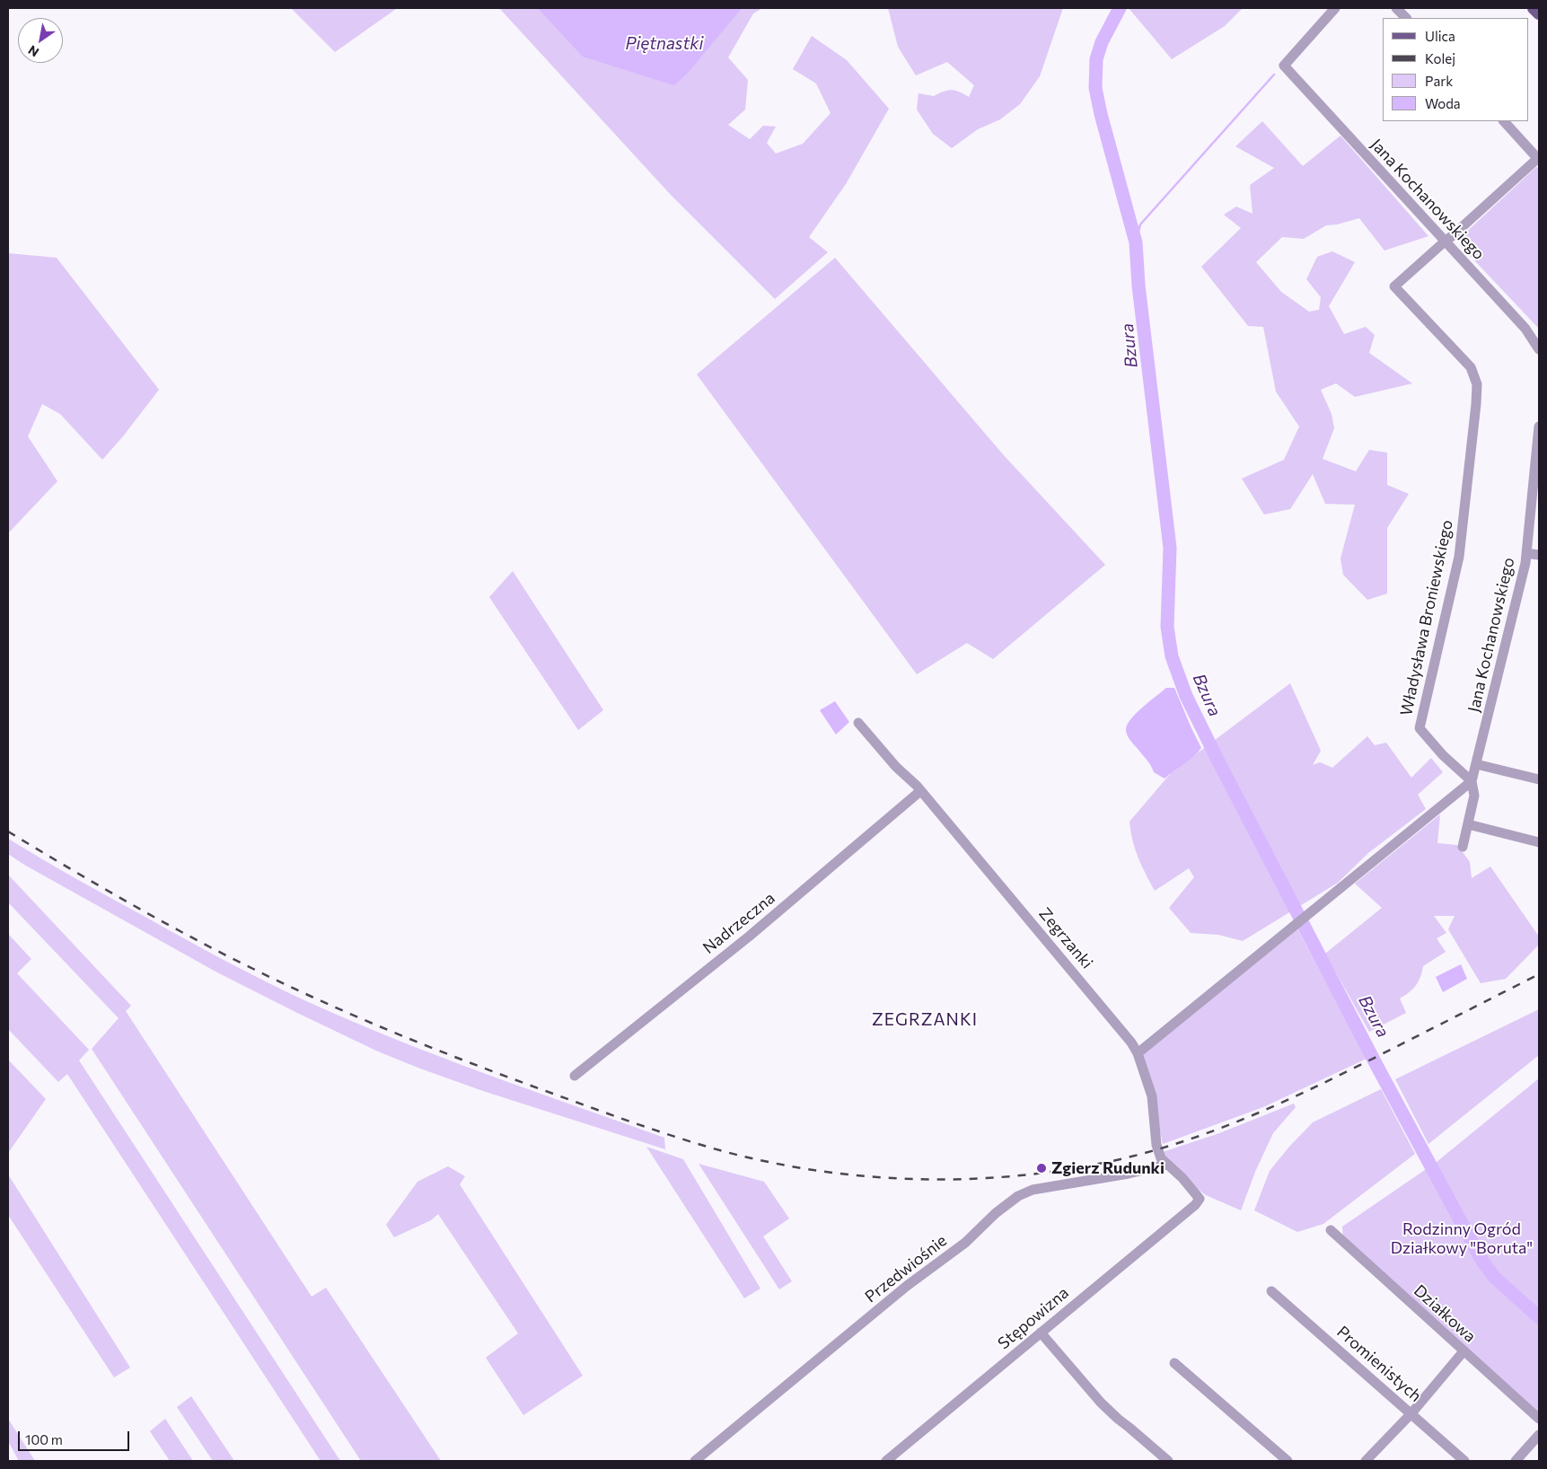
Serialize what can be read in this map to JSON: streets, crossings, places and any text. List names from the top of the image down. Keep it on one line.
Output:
{"streets":{"street":["Jana Kochanowskiego","Władysława Broniewskiego","Nadrzeczna","Zegrzanki","Przedwiośnie","Działkowa","Stępowizna","Promienistych"]},"crossings":[["Jana Kochanowskiego","Władysława Broniewskiego"],["Nadrzeczna","Zegrzanki"],["Zegrzanki","Przedwiośnie"],["Zegrzanki","Stępowizna"]],"districts":["ZEGRZANKI"],"water":["Piętnastki","Bzura"],"parks":["Rodzinny Ogród Działkowy \"Boruta\""],"places":["Zgierz Rudunki"],"legend":["Ulica","Kolej","Park","Woda"],"scale_bar":"100 m","north":"bottom left"}
